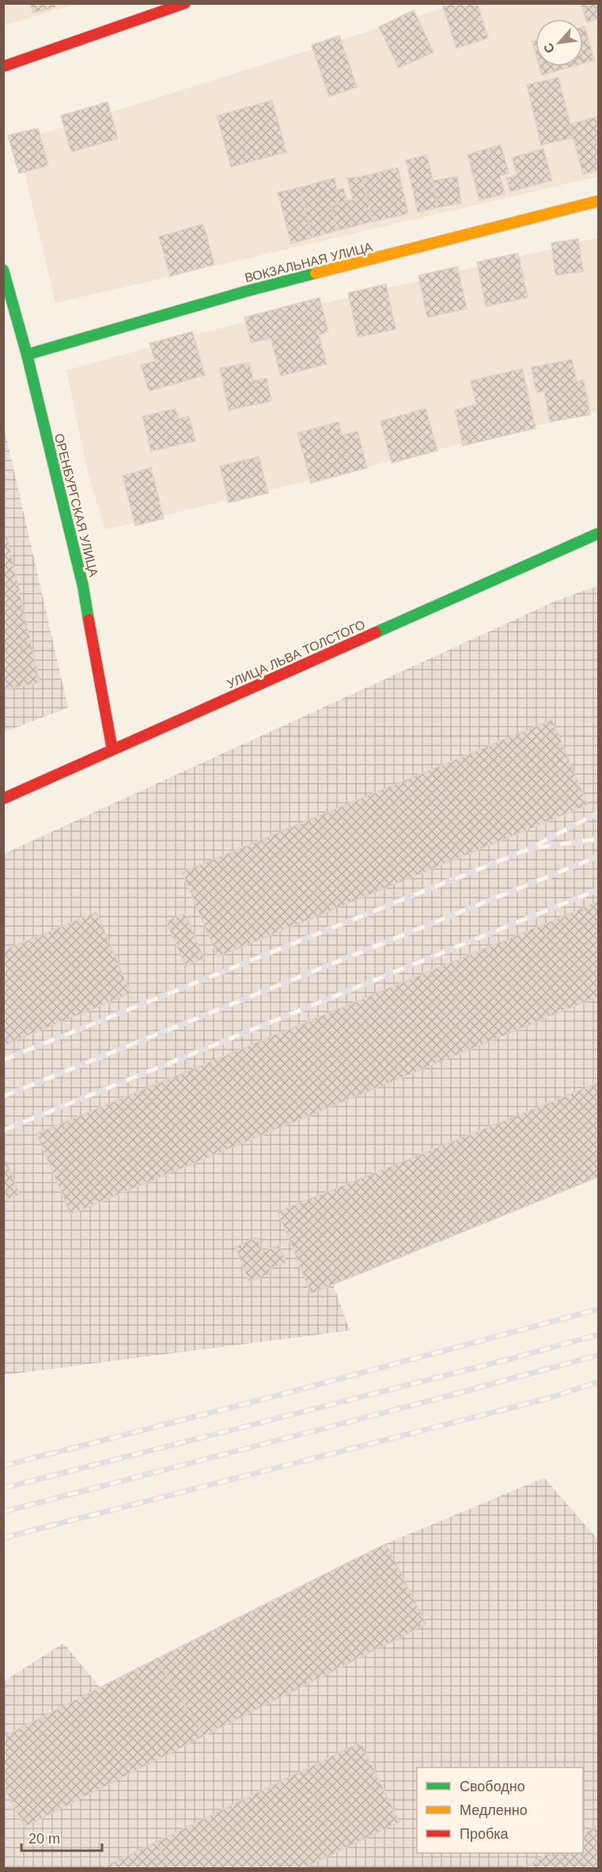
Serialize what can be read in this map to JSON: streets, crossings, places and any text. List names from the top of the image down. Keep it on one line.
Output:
{"streets":{"street":["ВОКЗАЛЬНАЯ УЛИЦА","ОРЕНБУРГСКАЯ УЛИЦА","УЛИЦА ЛЬВА ТОЛСТОГО"]},"crossings":[["ВОКЗАЛЬНАЯ УЛИЦА","ОРЕНБУРГСКАЯ УЛИЦА"],["ОРЕНБУРГСКАЯ УЛИЦА","УЛИЦА ЛЬВА ТОЛСТОГО"]],"legend":["Свободно","Медленно","Пробка"],"scale_bar":"20 m","north":"bottom left"}
